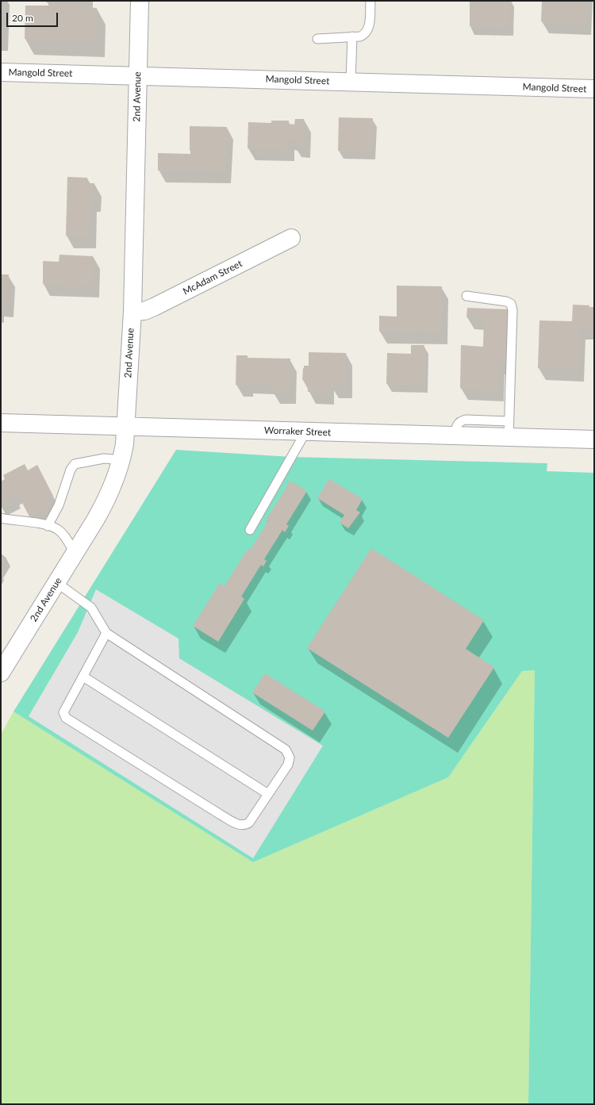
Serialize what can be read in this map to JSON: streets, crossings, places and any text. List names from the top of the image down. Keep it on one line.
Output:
{"streets":{"street":["Mangold Street","2nd Avenue","McAdam Street","Worraker Street"]},"crossings":[["Mangold Street","2nd Avenue"],["2nd Avenue","McAdam Street"],["2nd Avenue","Worraker Street"]],"scale_bar":"20 m"}
